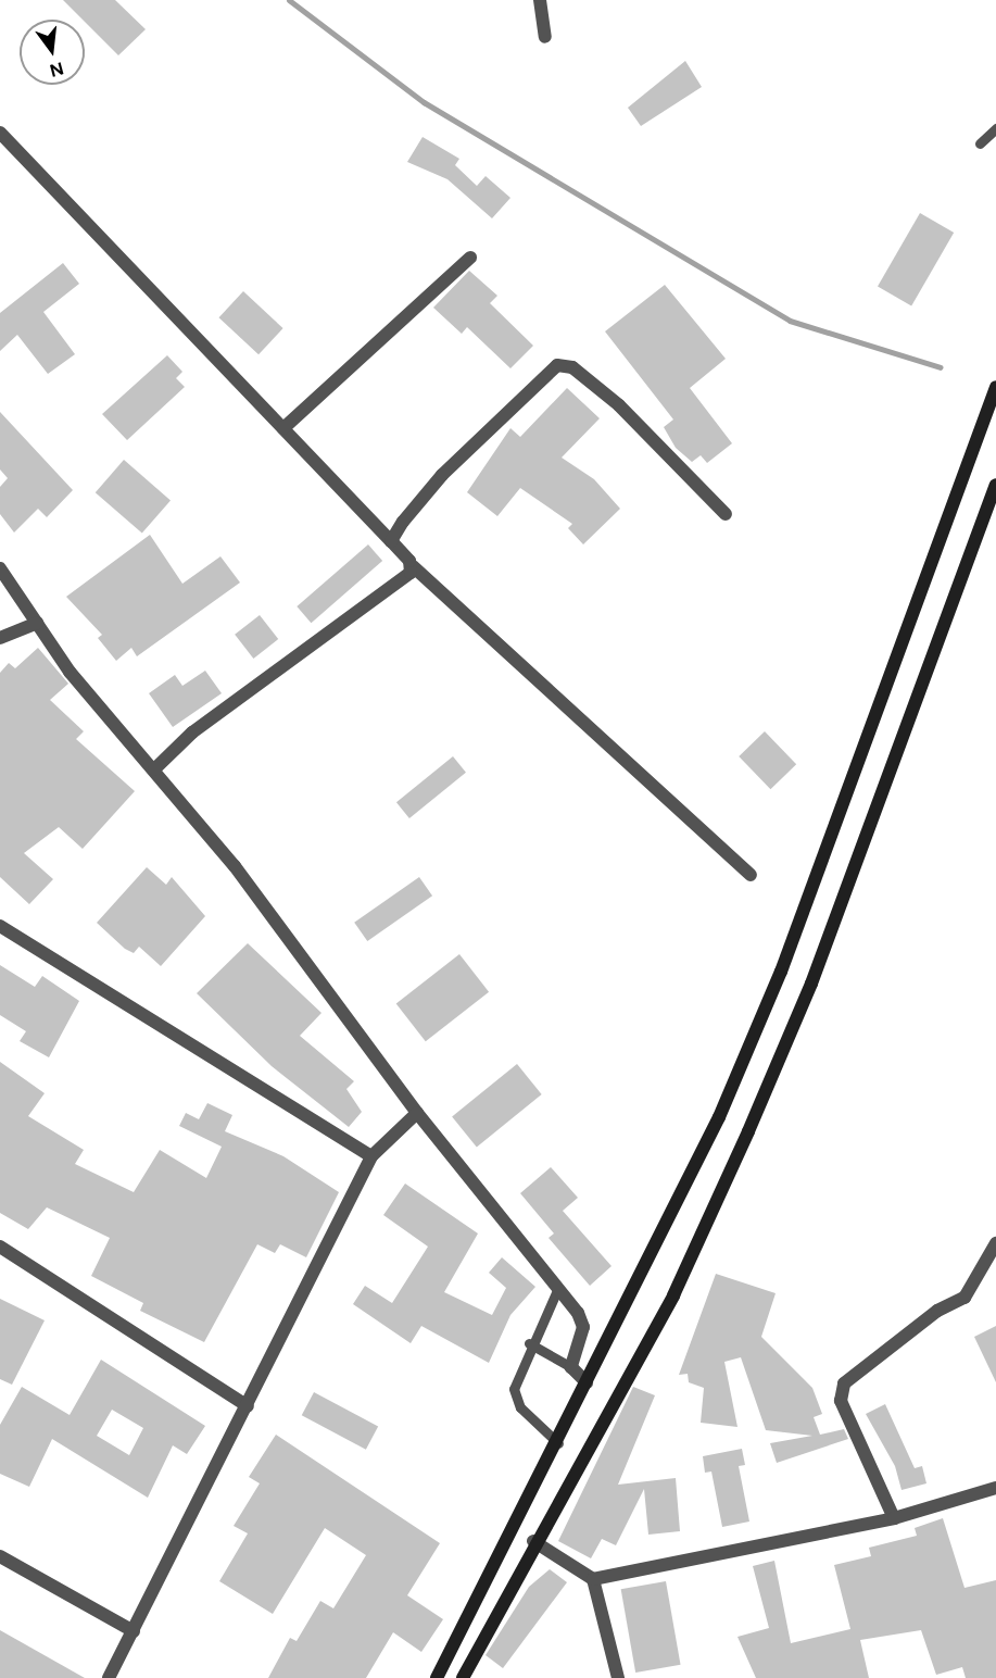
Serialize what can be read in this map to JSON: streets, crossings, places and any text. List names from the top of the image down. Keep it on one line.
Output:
{"north":"bottom"}
